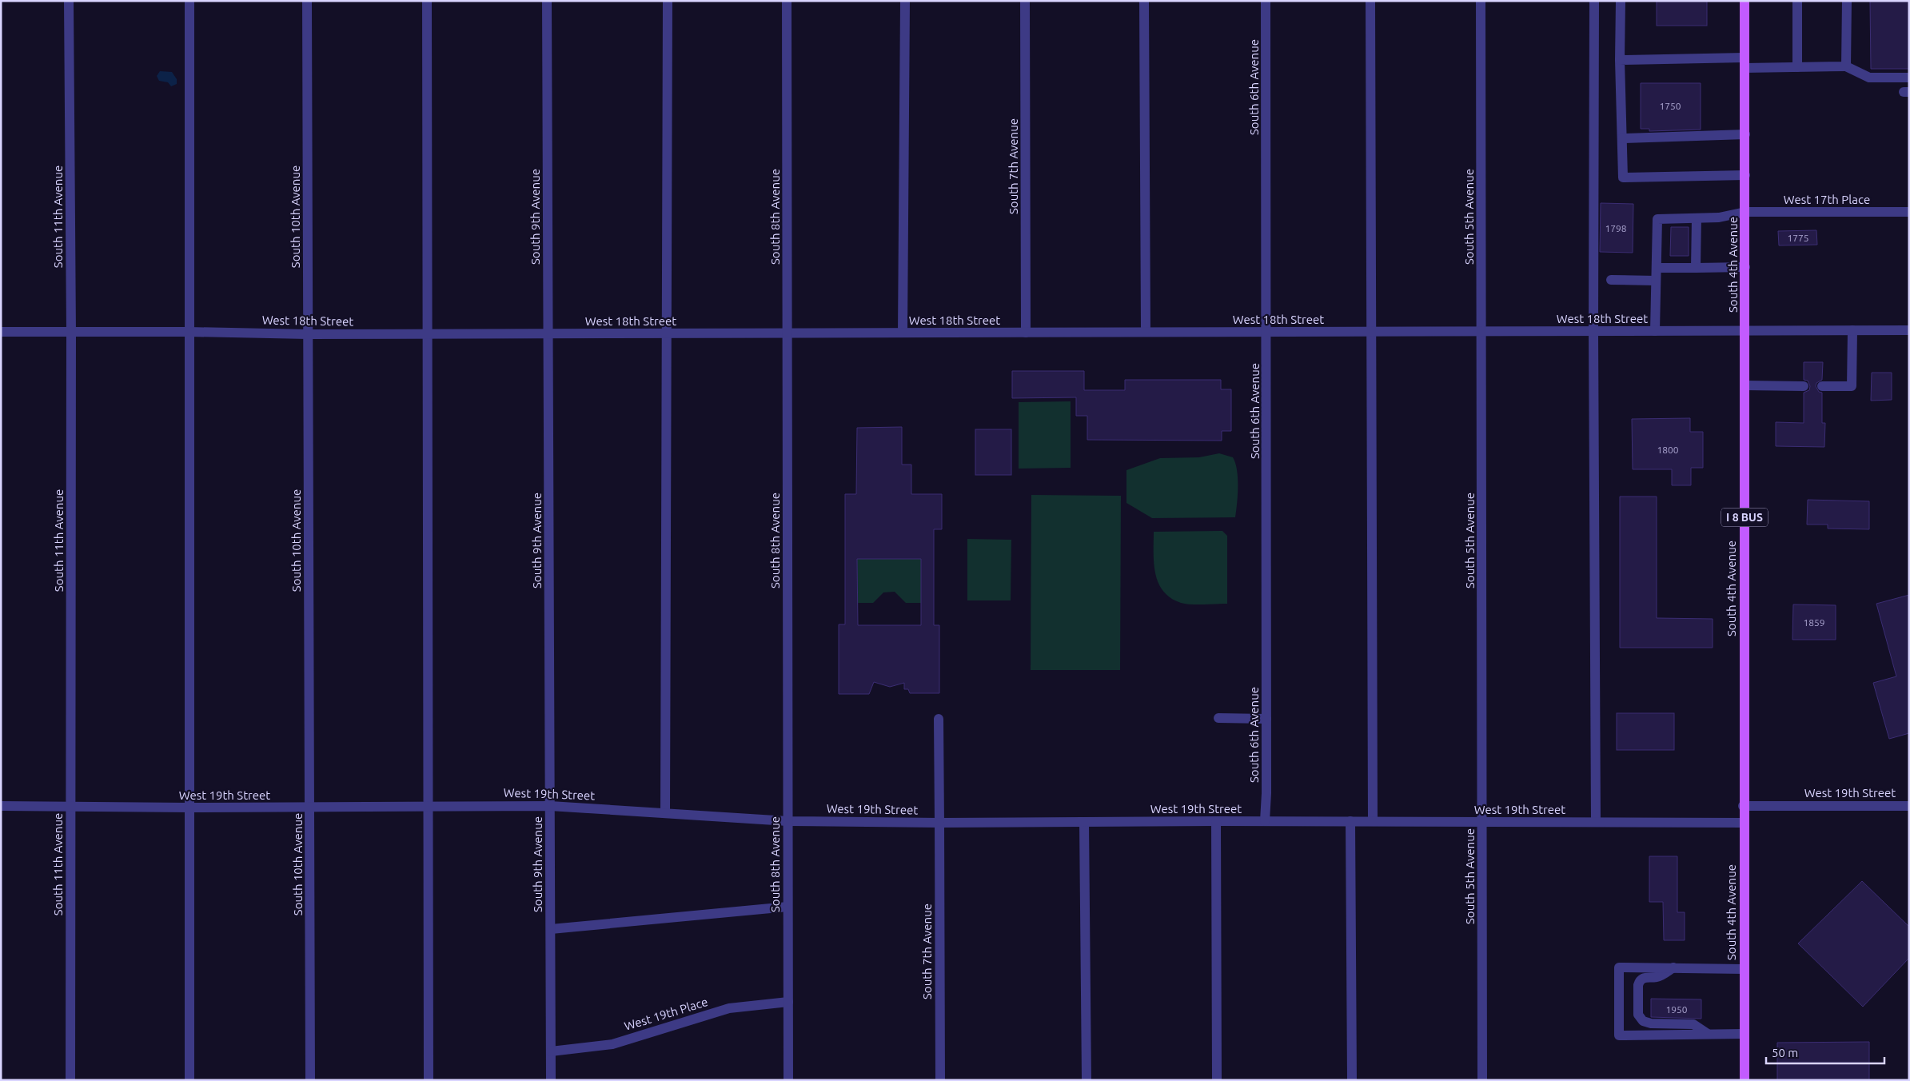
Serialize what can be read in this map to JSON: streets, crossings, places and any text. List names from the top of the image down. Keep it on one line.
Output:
{"streets":{"main road":["South 4th Avenue","I 8 BUS"],"street":["South 6th Avenue","South 7th Avenue","West 17th Place","South 11th Avenue","South 10th Avenue","South 9th Avenue","South 8th Avenue","South 5th Avenue","West 18th Street","West 19th Street","West 19th Place"]},"crossings":[["South 6th Avenue","West 18th Street"],["South 6th Avenue","West 19th Street"],["South 7th Avenue","West 18th Street"],["South 7th Avenue","West 19th Street"],["West 17th Place","South 4th Avenue"],["South 11th Avenue","West 18th Street"],["South 11th Avenue","West 19th Street"],["South 10th Avenue","West 18th Street"],["South 10th Avenue","West 19th Street"],["South 9th Avenue","West 18th Street"],["South 9th Avenue","West 19th Street"],["South 9th Avenue","West 19th Place"],["South 8th Avenue","West 18th Street"],["South 8th Avenue","West 19th Street"],["South 8th Avenue","West 19th Place"],["South 5th Avenue","West 18th Street"],["South 5th Avenue","West 19th Street"],["South 4th Avenue","West 18th Street"],["South 4th Avenue","West 19th Street"]],"house_numbers":["1750","1798","1775","1800","1859","1950"],"scale_bar":"50 m"}
